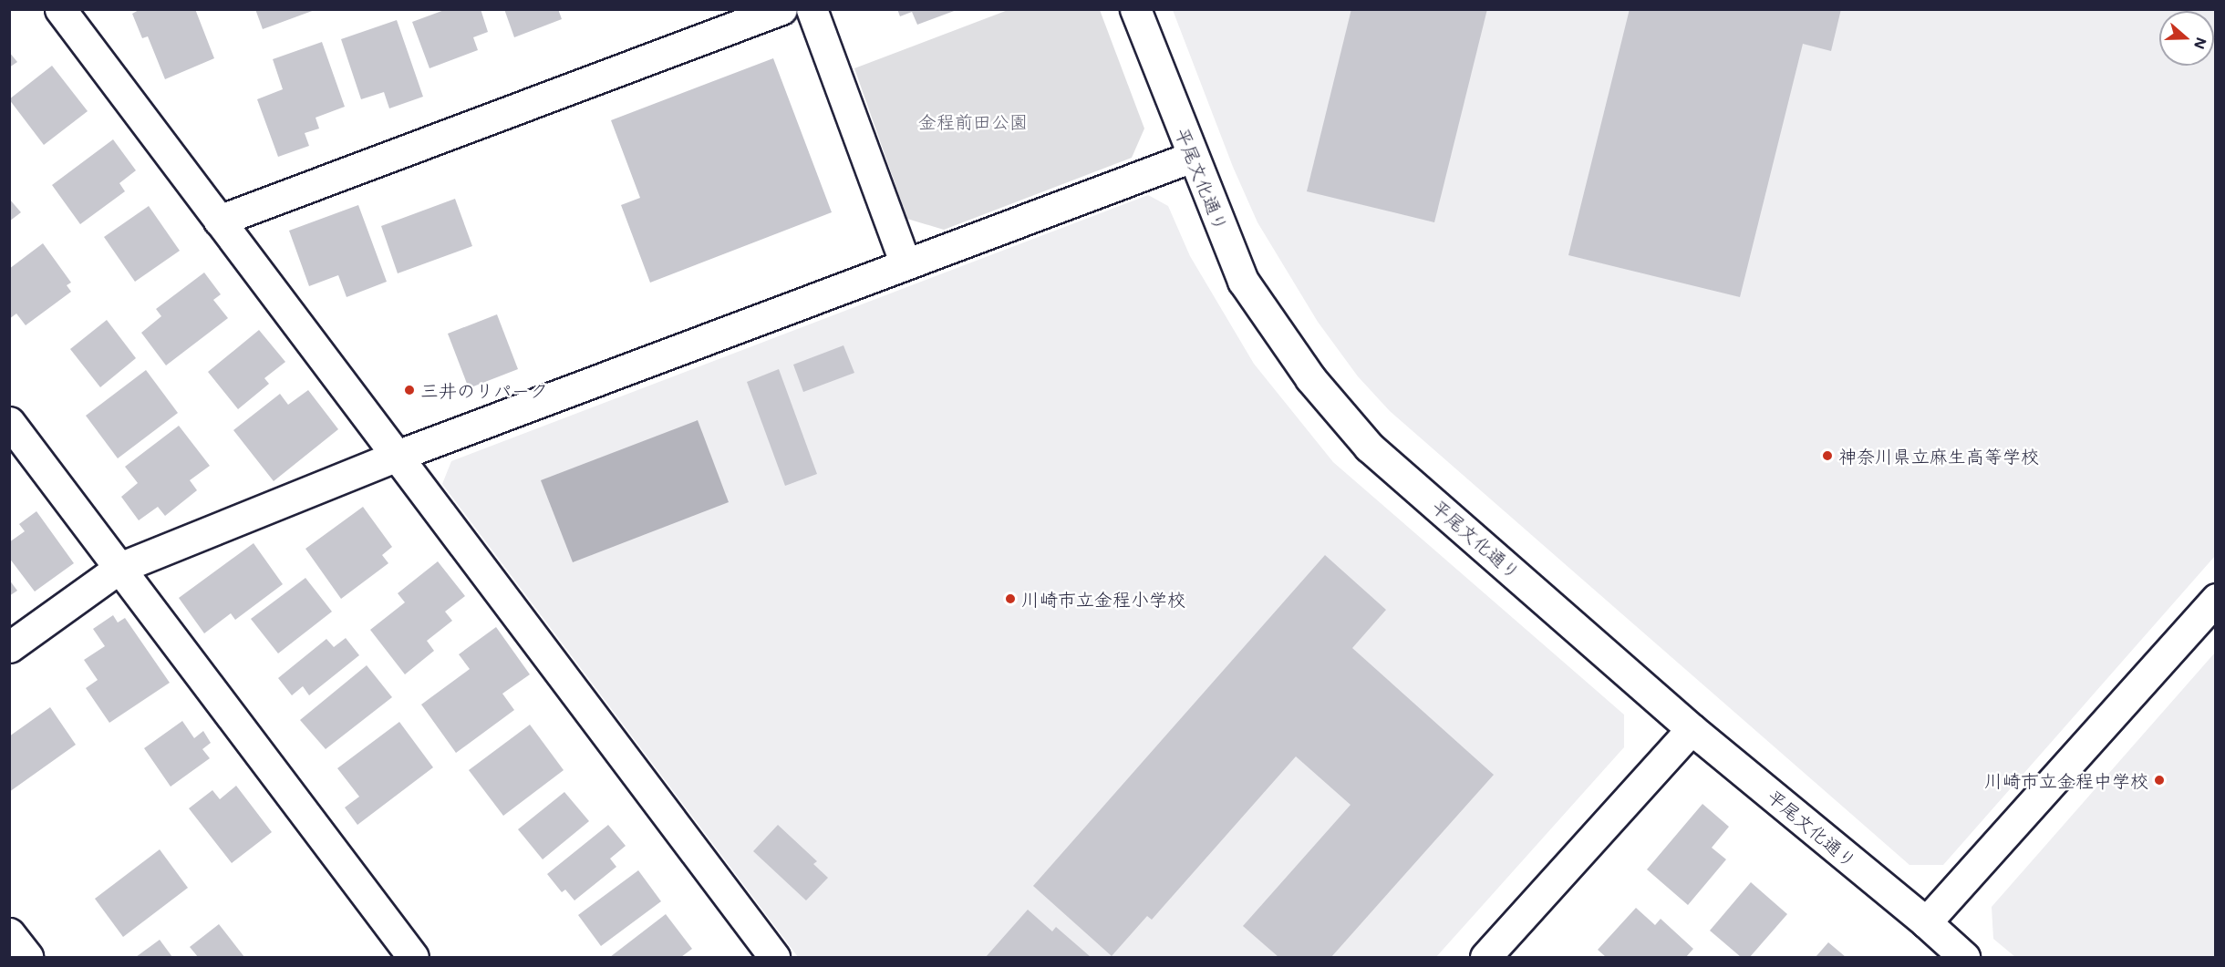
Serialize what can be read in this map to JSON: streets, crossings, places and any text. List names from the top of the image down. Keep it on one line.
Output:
{"streets":{"street":["平尾文化通り"]},"parks":["金程前田公園"],"places":["三井のリパーク","神奈川県立麻生高等学校","川崎市立金程小学校","川崎市立金程中学校"],"north":"right"}
